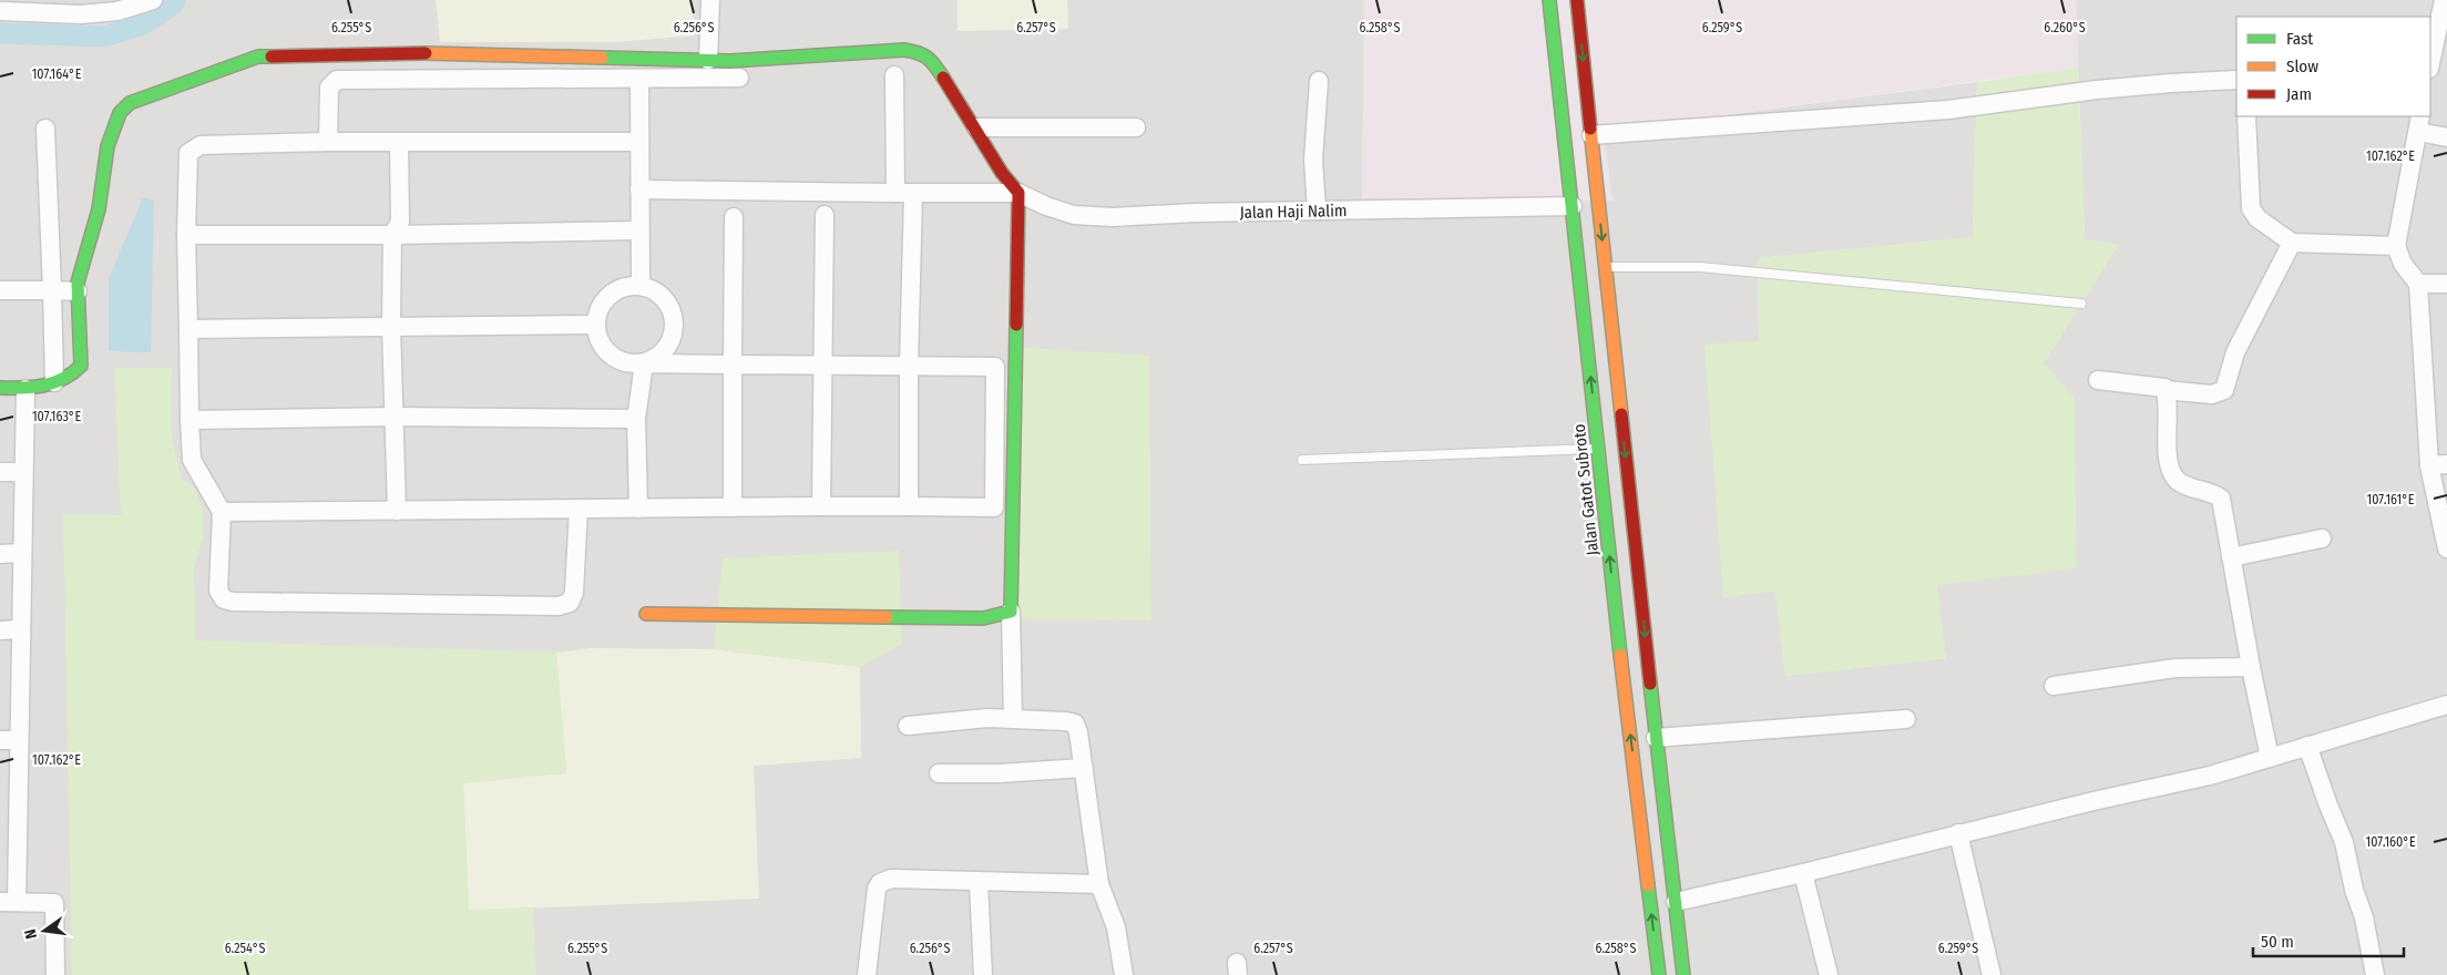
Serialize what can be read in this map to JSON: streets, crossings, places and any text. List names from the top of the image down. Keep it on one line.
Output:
{"streets":{"main road":["Jalan Gatot Subroto"],"street":["Jalan Haji Nalim"]},"crossings":[["Jalan Haji Nalim","Jalan Gatot Subroto"]],"legend":["Fast","Slow","Jam"],"scale_bar":"50 m","north":"left","coordinates":["6.255°S","6.256°S","6.257°S","6.258°S","6.259°S","6.260°S","107.164°E","107.162°E","107.163°E","107.161°E","107.160°E","6.254°S"]}
